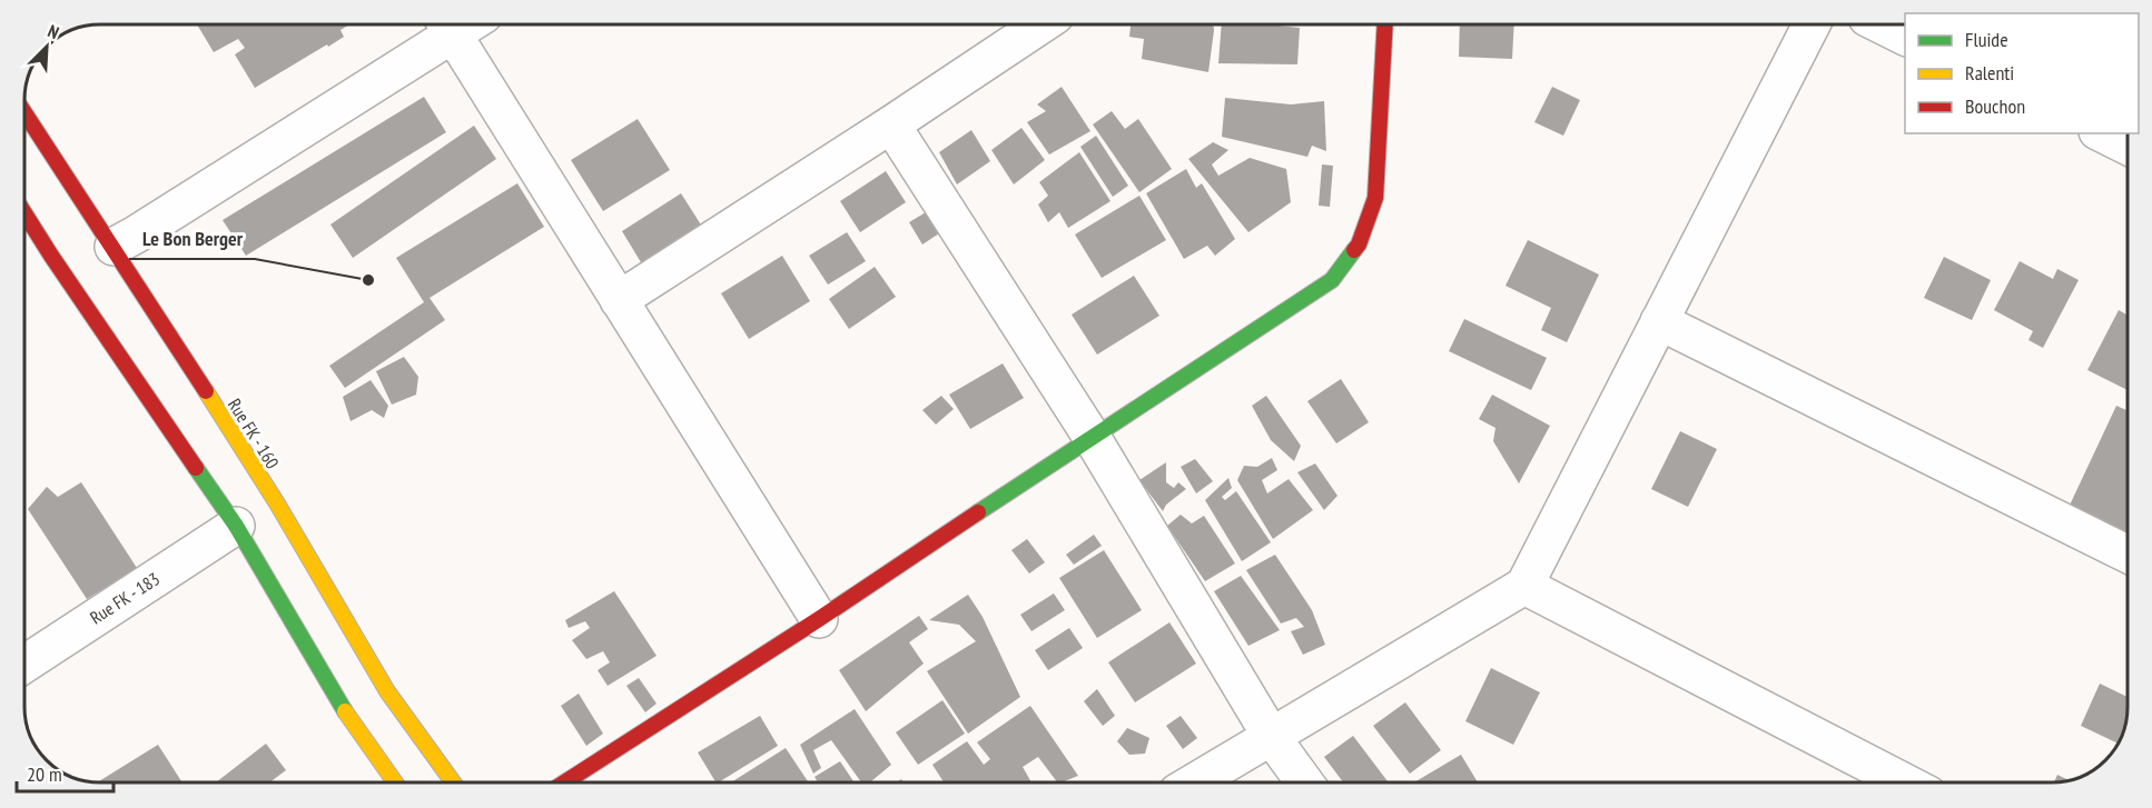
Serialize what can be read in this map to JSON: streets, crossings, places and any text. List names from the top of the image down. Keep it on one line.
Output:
{"streets":{"main road":["Rue FK - 160"],"street":["Rue FK - 183"]},"places":["Le Bon Berger"],"legend":["Fluide","Ralenti","Bouchon"],"scale_bar":"20 m","north":"top right"}
